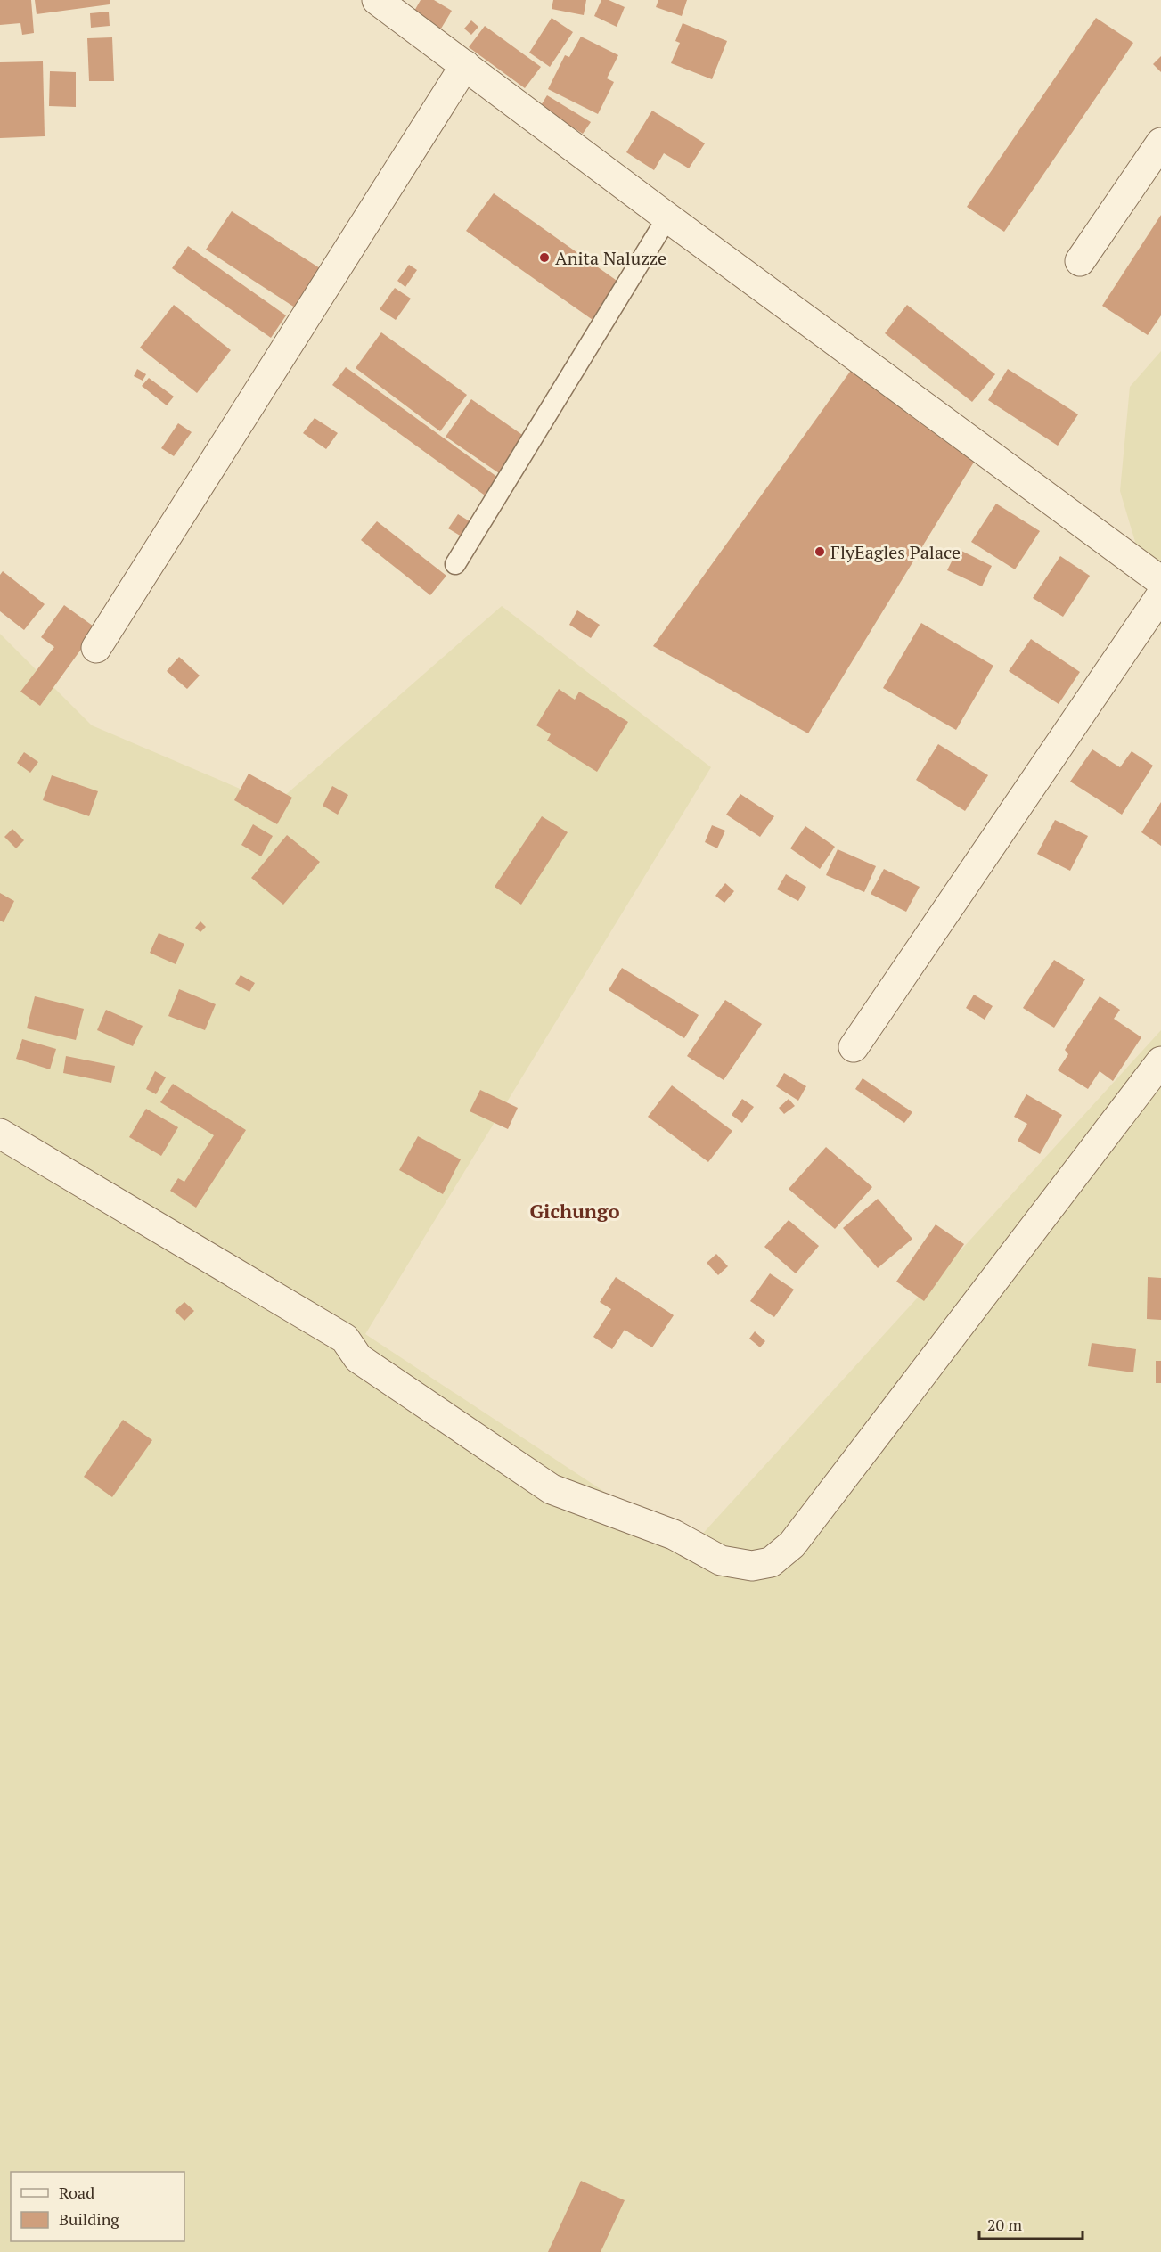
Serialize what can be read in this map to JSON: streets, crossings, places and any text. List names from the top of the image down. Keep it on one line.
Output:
{"districts":["Gichungo"],"places":["Anita Naluzze","FlyEagles Palace"],"legend":["Road","Building"],"scale_bar":"20 m"}
